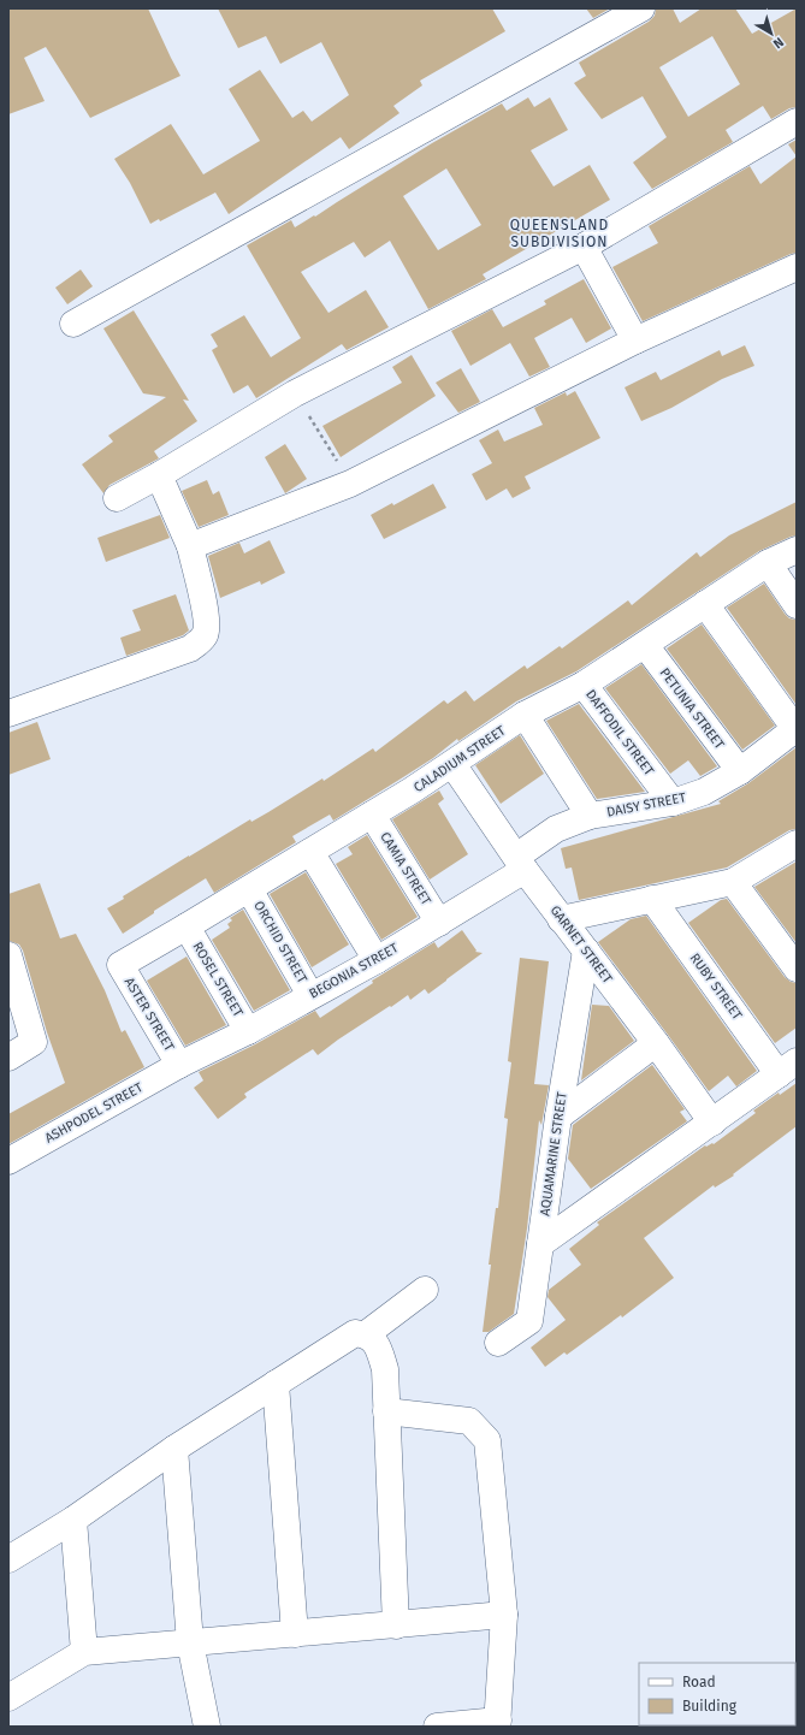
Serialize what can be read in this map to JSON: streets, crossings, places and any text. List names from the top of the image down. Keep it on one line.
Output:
{"streets":{"street":["PETUNIA STREET","DAFFODIL STREET","CALADIUM STREET","DAISY STREET","CAMIA STREET","ORCHID STREET","GARNET STREET","BEGONIA STREET","ROSEL STREET","RUBY STREET","ASTER STREET","ASHPODEL STREET","AQUAMARINE STREET"]},"crossings":[["PETUNIA STREET","CALADIUM STREET"],["PETUNIA STREET","DAISY STREET"],["DAFFODIL STREET","CALADIUM STREET"],["DAFFODIL STREET","DAISY STREET"],["CALADIUM STREET","CAMIA STREET"],["CALADIUM STREET","ORCHID STREET"],["CALADIUM STREET","GARNET STREET"],["CALADIUM STREET","ROSEL STREET"],["CALADIUM STREET","ASTER STREET"],["DAISY STREET","GARNET STREET"],["DAISY STREET","BEGONIA STREET"],["CAMIA STREET","BEGONIA STREET"],["ORCHID STREET","BEGONIA STREET"],["GARNET STREET","BEGONIA STREET"],["GARNET STREET","AQUAMARINE STREET"],["BEGONIA STREET","ROSEL STREET"],["BEGONIA STREET","ASTER STREET"],["BEGONIA STREET","ASHPODEL STREET"],["ASTER STREET","ASHPODEL STREET"]],"districts":["QUEENSLAND SUBDIVISION"],"legend":["Road","Building"],"north":"bottom right"}
